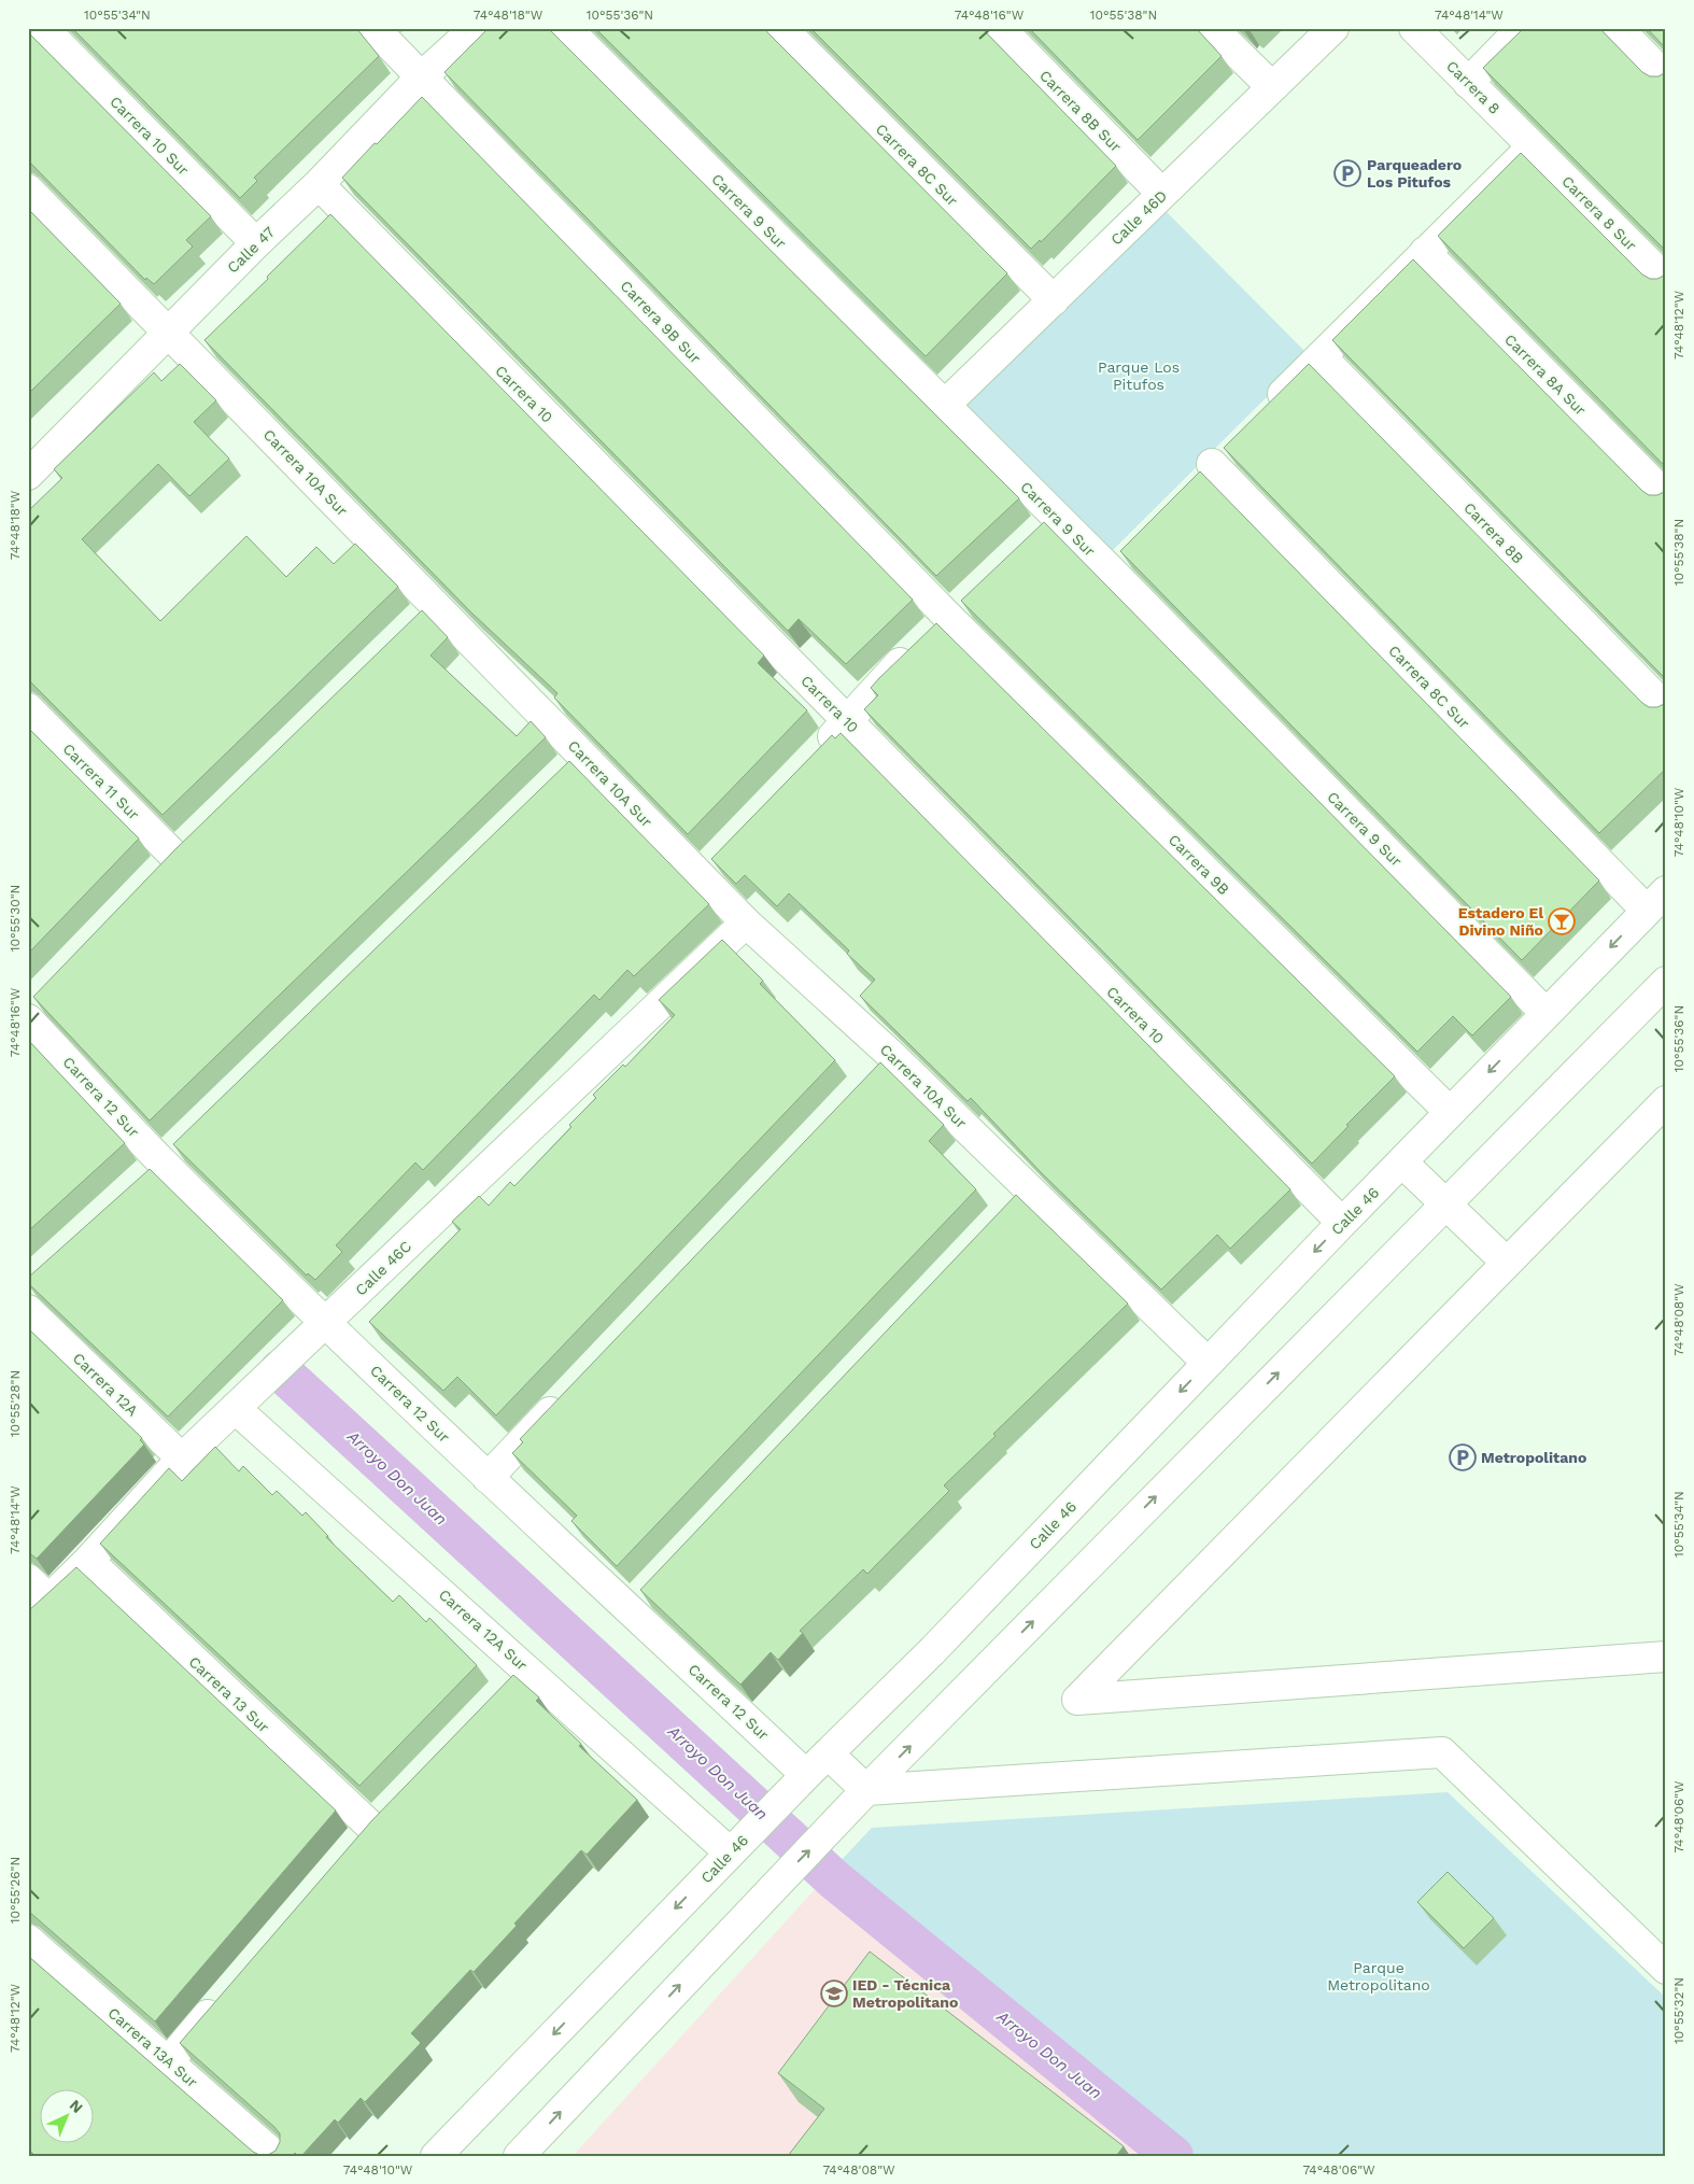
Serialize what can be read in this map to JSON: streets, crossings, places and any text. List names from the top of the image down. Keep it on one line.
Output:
{"streets":{"street":["Carrera 8","Carrera 8B Sur","Carrera 10 Sur","Carrera 8C Sur","Carrera 9 Sur","Carrera 8 Sur","Calle 46D","Calle 47","Carrera 9B Sur","Carrera 8A Sur","Carrera 10","Carrera 10A Sur","Carrera 8B","Carrera 11 Sur","Carrera 9B","Carrera 12 Sur","Calle 46","Calle 46C","Carrera 12A","Carrera 12A Sur","Carrera 13 Sur","Carrera 13A Sur"]},"crossings":[["Carrera 8","Carrera 8 Sur"],["Carrera 8B Sur","Calle 46D"],["Carrera 10 Sur","Calle 47"],["Carrera 8C Sur","Calle 46D"],["Carrera 8C Sur","Calle 46"],["Carrera 9 Sur","Calle 46D"],["Carrera 9 Sur","Calle 46"],["Calle 47","Carrera 9B Sur"],["Calle 47","Carrera 10"],["Calle 47","Carrera 10A Sur"],["Carrera 9B Sur","Carrera 9B"],["Carrera 10","Calle 46"],["Carrera 10A Sur","Calle 46"],["Carrera 10A Sur","Calle 46C"],["Carrera 9B","Calle 46"],["Carrera 12 Sur","Calle 46"],["Carrera 12 Sur","Calle 46C"],["Calle 46","Carrera 12A Sur"],["Calle 46C","Carrera 12A"],["Calle 46C","Carrera 12A Sur"],["Calle 46C","Carrera 13 Sur"]],"water":["Arroyo Don Juan"],"parks":["Parque Los Pitufos","Parque Metropolitano"],"places":{"parking":["Parqueadero Los Pitufos","Metropolitano"],"bar":["Estadero El Divino Niño"],"school or university":["IED - Técnica Metropolitano"]},"north":"top right","coordinates":["10°55'34\"N","74°48'18\"W","10°55'36\"N","74°48'16\"W","10°55'38\"N","74°48'14\"W","74°48'12\"W","74°48'10\"W","10°55'30\"N","74°48'08\"W","10°55'28\"N","74°48'06\"W","10°55'26\"N","10°55'32\"N"]}
